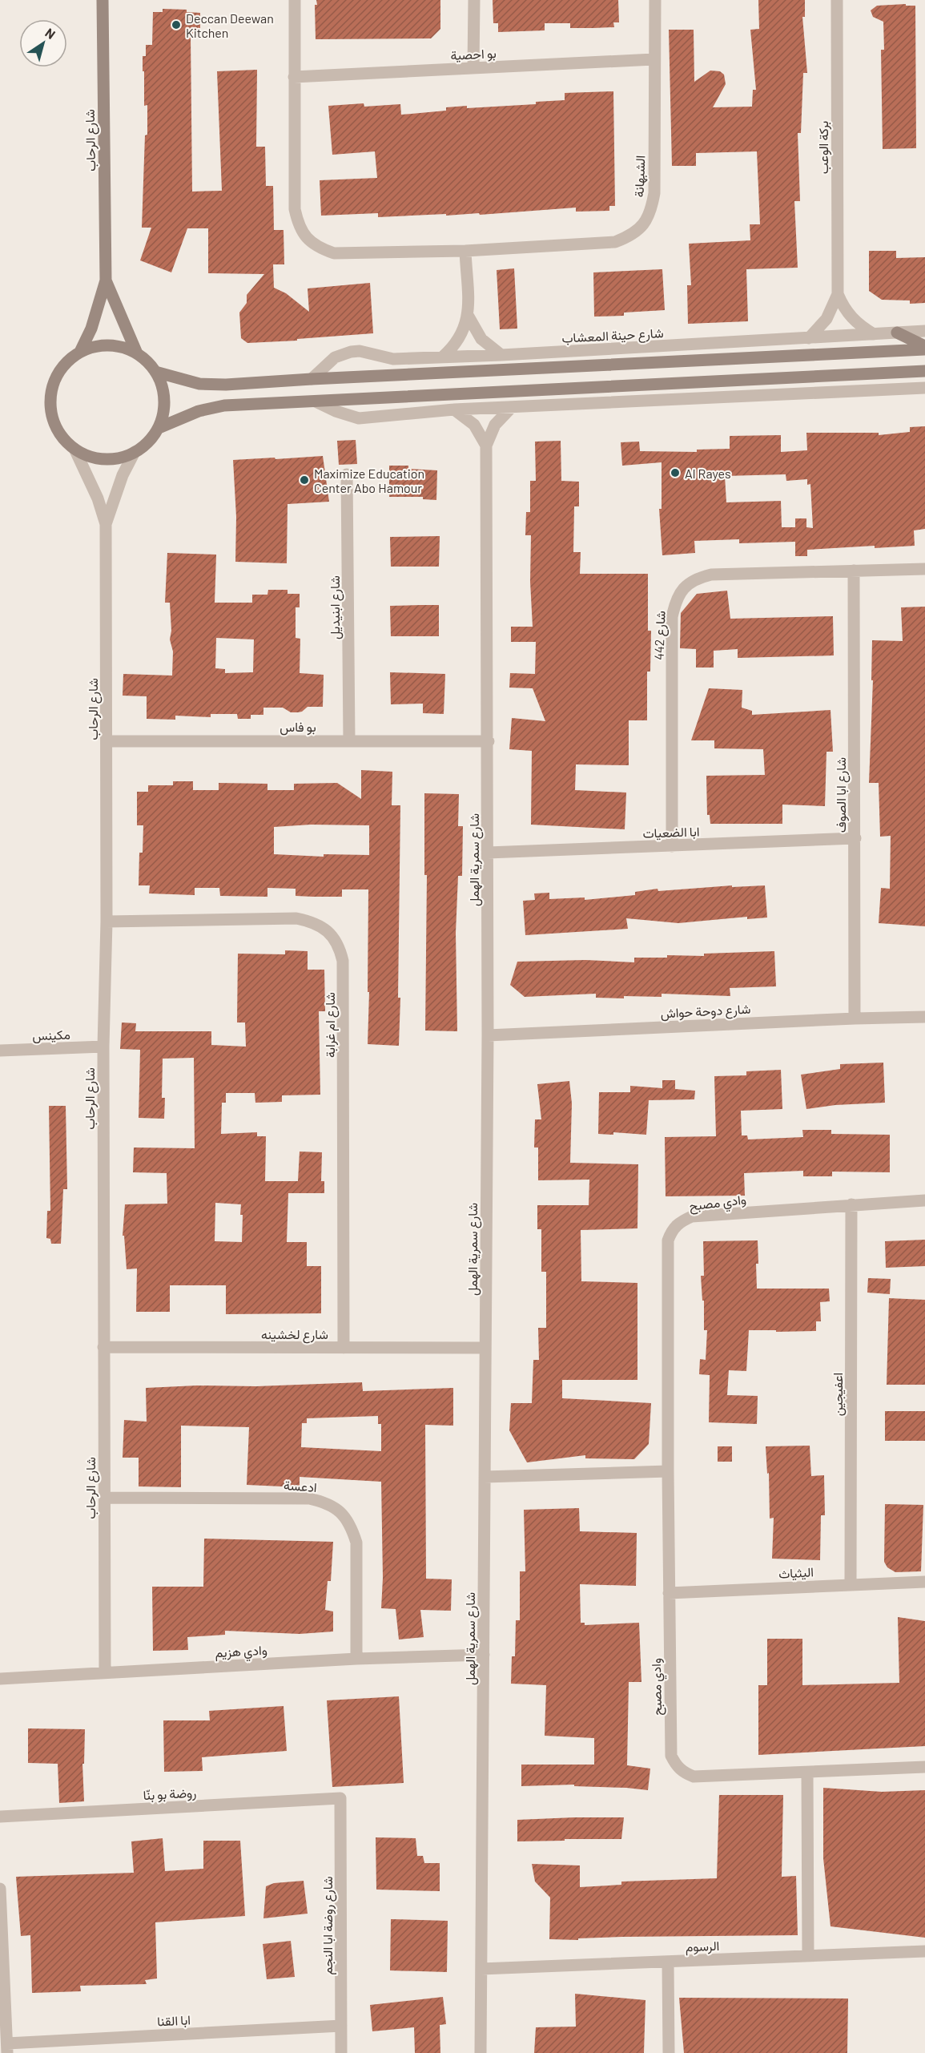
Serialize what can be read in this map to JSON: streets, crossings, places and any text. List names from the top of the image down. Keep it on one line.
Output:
{"streets":{"street":["بو احصية","شارع الرحاب","بركة الوعب","الشبهانة","شارع حينة المعشاب","شارع ابنيديل","شارع 442","بو فاس","شارع ابا الصوف","ابا الضعيات","شارع سمرية الهمل","شارع دوحة حواش","شارع ام غرابة","مكينس","وادي مصبح","شارع لخشينه","اعفيجين","ادعسة","اليثياث","وادي هزيم","روضة بو بنّا","شارع روضة ابا النجم","الرسوم","ابا القنا"]},"crossings":[["بو احصية","الشبهانة"],["شارع الرحاب","بو فاس"],["شارع الرحاب","شارع ام غرابة"],["شارع الرحاب","مكينس"],["شارع الرحاب","شارع لخشينه"],["شارع الرحاب","ادعسة"],["شارع الرحاب","وادي هزيم"],["بركة الوعب","شارع حينة المعشاب"],["شارع ابنيديل","بو فاس"],["شارع 442","شارع ابا الصوف"],["شارع 442","ابا الضعيات"],["بو فاس","شارع سمرية الهمل"],["شارع ابا الصوف","ابا الضعيات"],["شارع ابا الصوف","شارع دوحة حواش"],["ابا الضعيات","شارع سمرية الهمل"],["شارع سمرية الهمل","شارع دوحة حواش"],["شارع سمرية الهمل","شارع لخشينه"],["شارع سمرية الهمل","وادي هزيم"],["شارع سمرية الهمل","الرسوم"],["شارع ام غرابة","شارع لخشينه"],["وادي مصبح","اعفيجين"],["وادي مصبح","اليثياث"],["اعفيجين","اليثياث"],["ادعسة","وادي هزيم"],["روضة بو بنّا","شارع روضة ابا النجم"],["شارع روضة ابا النجم","ابا القنا"]],"places":["Deccan Deewan Kitchen","Al Rayes","Maximize Education Center Abo Hamour"],"north":"top right"}
